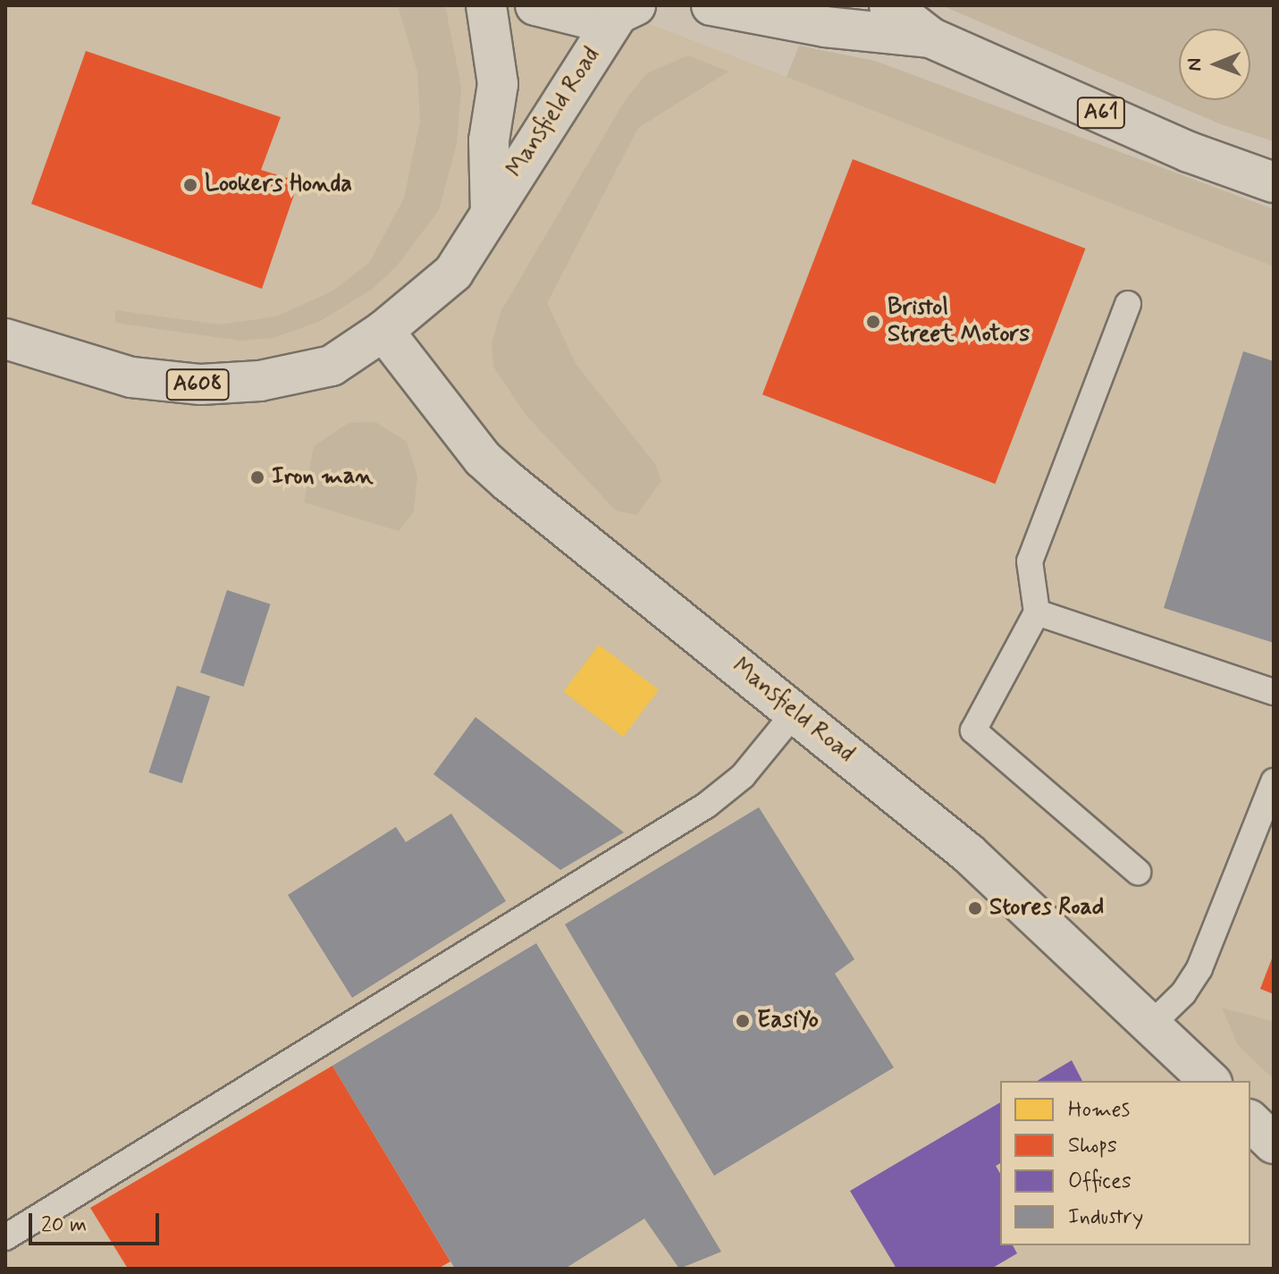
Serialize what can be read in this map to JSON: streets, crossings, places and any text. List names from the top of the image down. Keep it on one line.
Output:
{"streets":{"main road":["Mansfield Road","A61","A608"]},"places":["Lookers Honda","Bristol Street Motors","Iron man","Stores Road","EasiYo"],"legend":["Homes","Shops","Offices","Industry"],"scale_bar":"20 m","north":"left"}
